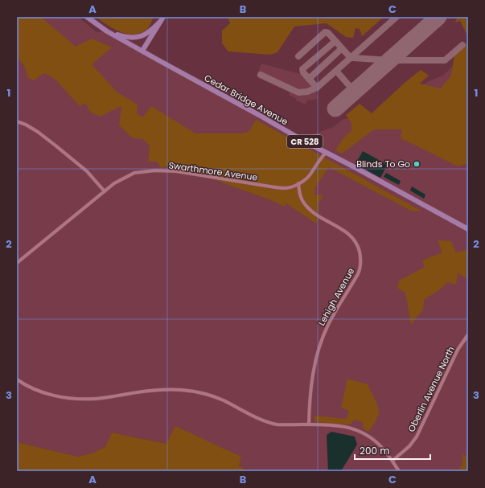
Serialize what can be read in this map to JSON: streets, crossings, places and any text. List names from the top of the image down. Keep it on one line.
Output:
{"streets":{"main road":["Cedar Bridge Avenue","CR 528"],"street":["Swarthmore Avenue","Lehigh Avenue","Oberlin Avenue North"]},"crossings":[["Cedar Bridge Avenue","Swarthmore Avenue"],["Swarthmore Avenue","Lehigh Avenue"]],"places":["Blinds To Go"],"scale_bar":"200 m","grid":{"columns":["A","B","C"],"rows":["1","2","3"]}}
